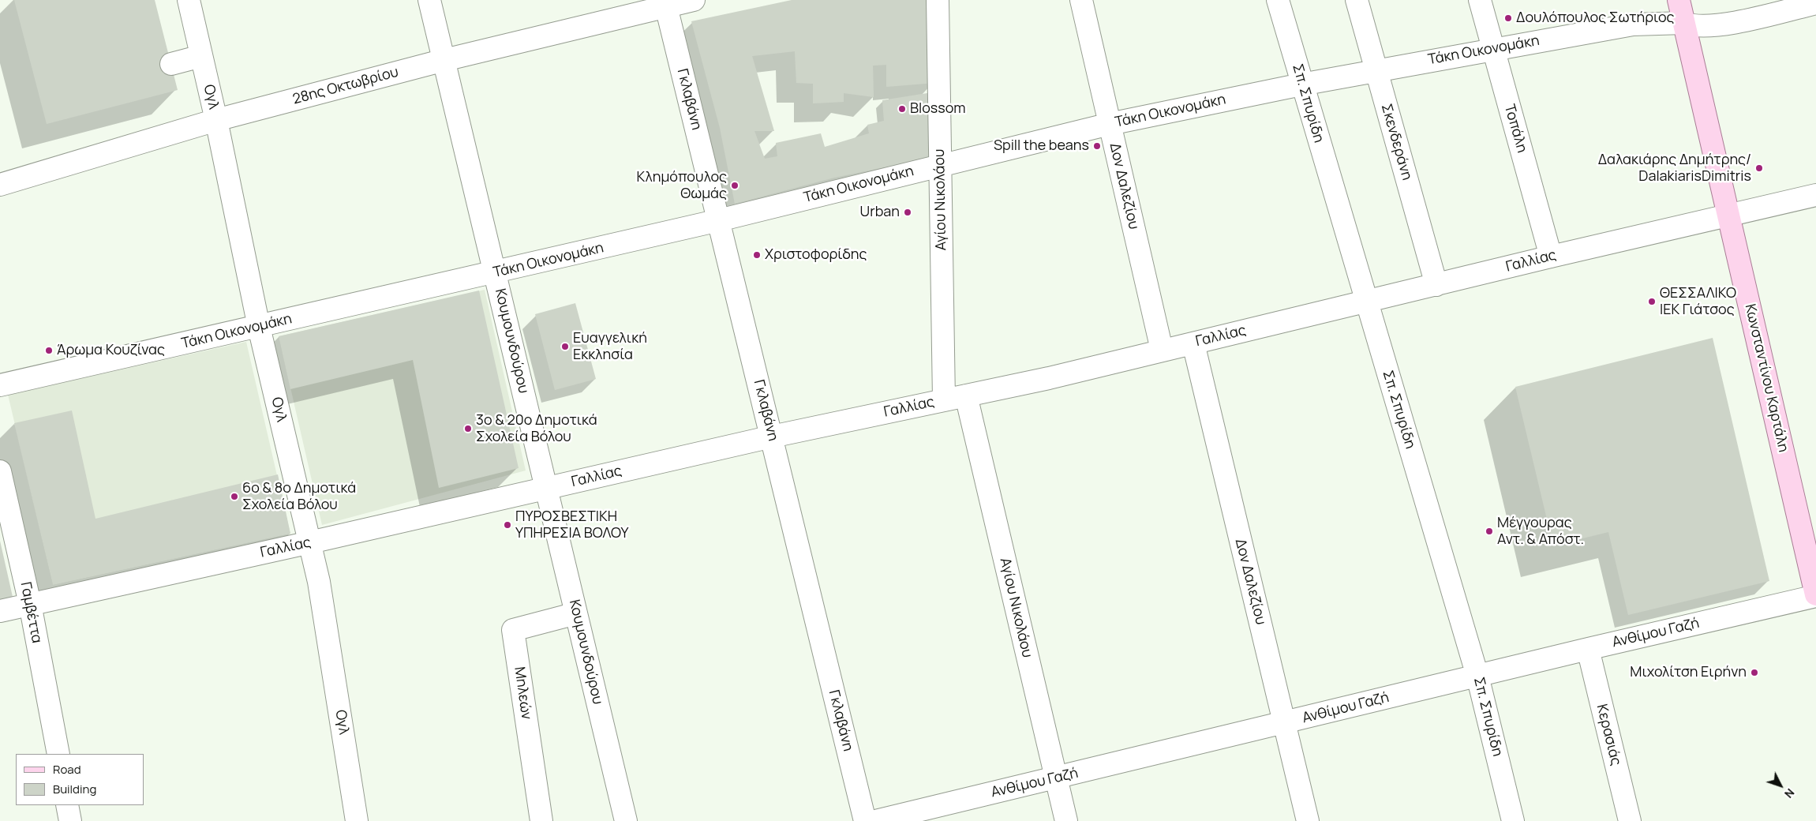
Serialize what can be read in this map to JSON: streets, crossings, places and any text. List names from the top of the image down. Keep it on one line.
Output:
{"streets":{"main road":["Κωνσταντίνου Καρτάλη"],"street":["Τάκη Οικονομάκη","28ης Οκτωβρίου","Ογλ","Γκλαβάνη","Σπ. Σπυρίδη","Τοπάλη","Σκενδεράνη","Δον Δαλεζίου","Αγίου Νικολάου","Γαλλίας","Κουμουνδούρου","Γαμβέττα","Ανθίμου Γαζή","Μηλεών","Κερασιάς"]},"crossings":[["Τάκη Οικονομάκη","Ογλ"],["Τάκη Οικονομάκη","Γκλαβάνη"],["Τάκη Οικονομάκη","Σπ. Σπυρίδη"],["Τάκη Οικονομάκη","Τοπάλη"],["Τάκη Οικονομάκη","Σκενδεράνη"],["Τάκη Οικονομάκη","Δον Δαλεζίου"],["Τάκη Οικονομάκη","Αγίου Νικολάου"],["Τάκη Οικονομάκη","Κουμουνδούρου"],["Τάκη Οικονομάκη","Κωνσταντίνου Καρτάλη"],["28ης Οκτωβρίου","Ογλ"],["28ης Οκτωβρίου","Γκλαβάνη"],["28ης Οκτωβρίου","Κουμουνδούρου"],["Ογλ","Γαλλίας"],["Γκλαβάνη","Γαλλίας"],["Σπ. Σπυρίδη","Γαλλίας"],["Σπ. Σπυρίδη","Ανθίμου Γαζή"],["Τοπάλη","Γαλλίας"],["Σκενδεράνη","Γαλλίας"],["Δον Δαλεζίου","Γαλλίας"],["Δον Δαλεζίου","Ανθίμου Γαζή"],["Αγίου Νικολάου","Γαλλίας"],["Αγίου Νικολάου","Ανθίμου Γαζή"],["Γαλλίας","Κουμουνδούρου"],["Γαλλίας","Κωνσταντίνου Καρτάλη"],["Γαλλίας","Γαμβέττα"],["Κουμουνδούρου","Μηλεών"],["Κωνσταντίνου Καρτάλη","Ανθίμου Γαζή"],["Ανθίμου Γαζή","Κερασιάς"]],"places":["Δουλόπουλος Σωτήριος","Blossom","Spill the beans","Δαλακιάρης Δημήτρης/ DalakiarisDimitris","Κλημόπουλος Θωμάς","Urban","Χριστοφορίδης","ΘΕΣΣΑΛΙΚΟ ΙΕΚ Γιάτσος","Ευαγγελική Εκκλησία","Άρωμα Κουζίνας","3ο & 20ο Δημοτικά Σχολεία Βόλου","6ο & 8ο Δημοτικά Σχολεία Βόλου","ΠΥΡΟΣΒΕΣΤΙΚΗ ΥΠΗΡΕΣΙΑ ΒΟΛΟΥ","Μέγγουρας Αντ. & Απόστ.","Μιχολίτση Ειρήνη"],"legend":["Road","Building"],"north":"bottom right"}
